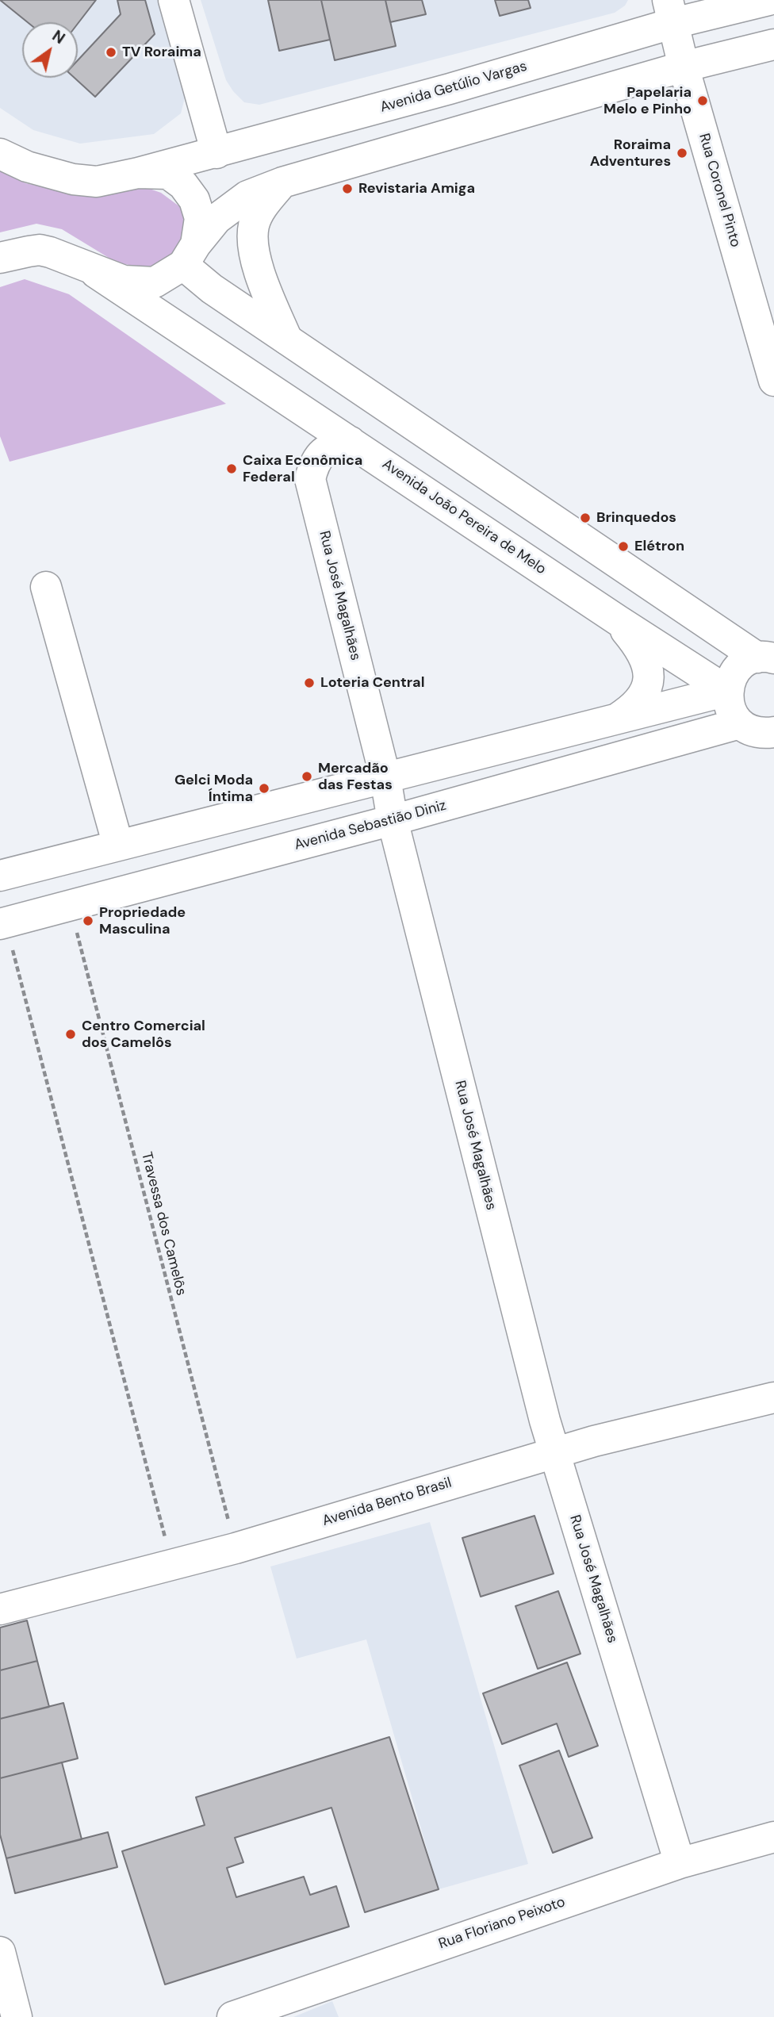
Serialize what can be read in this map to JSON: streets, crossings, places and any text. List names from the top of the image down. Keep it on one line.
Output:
{"streets":{"street":["Avenida Getúlio Vargas","Rua Coronel Pinto","Avenida João Pereira de Melo","Rua José Magalhães","Avenida Sebastião Diniz","Avenida Bento Brasil","Rua Floriano Peixoto"],"path":["Travessa dos Camelôs"]},"crossings":[["Avenida Getúlio Vargas","Rua Coronel Pinto"],["Avenida João Pereira de Melo","Rua José Magalhães"],["Rua José Magalhães","Avenida Sebastião Diniz"],["Rua José Magalhães","Avenida Bento Brasil"],["Rua José Magalhães","Rua Floriano Peixoto"],["Avenida Sebastião Diniz","Travessa dos Camelôs"],["Travessa dos Camelôs","Avenida Bento Brasil"]],"places":["TV Roraima","Papelaria Melo e Pinho","Roraima Adventures","Revistaria Amiga","Caixa Econômica Federal","Brinquedos","Elétron","Loteria Central","Mercadão das Festas","Gelci Moda Íntima","Propriedade Masculina","Centro Comercial dos Camelôs"],"north":"top right"}
